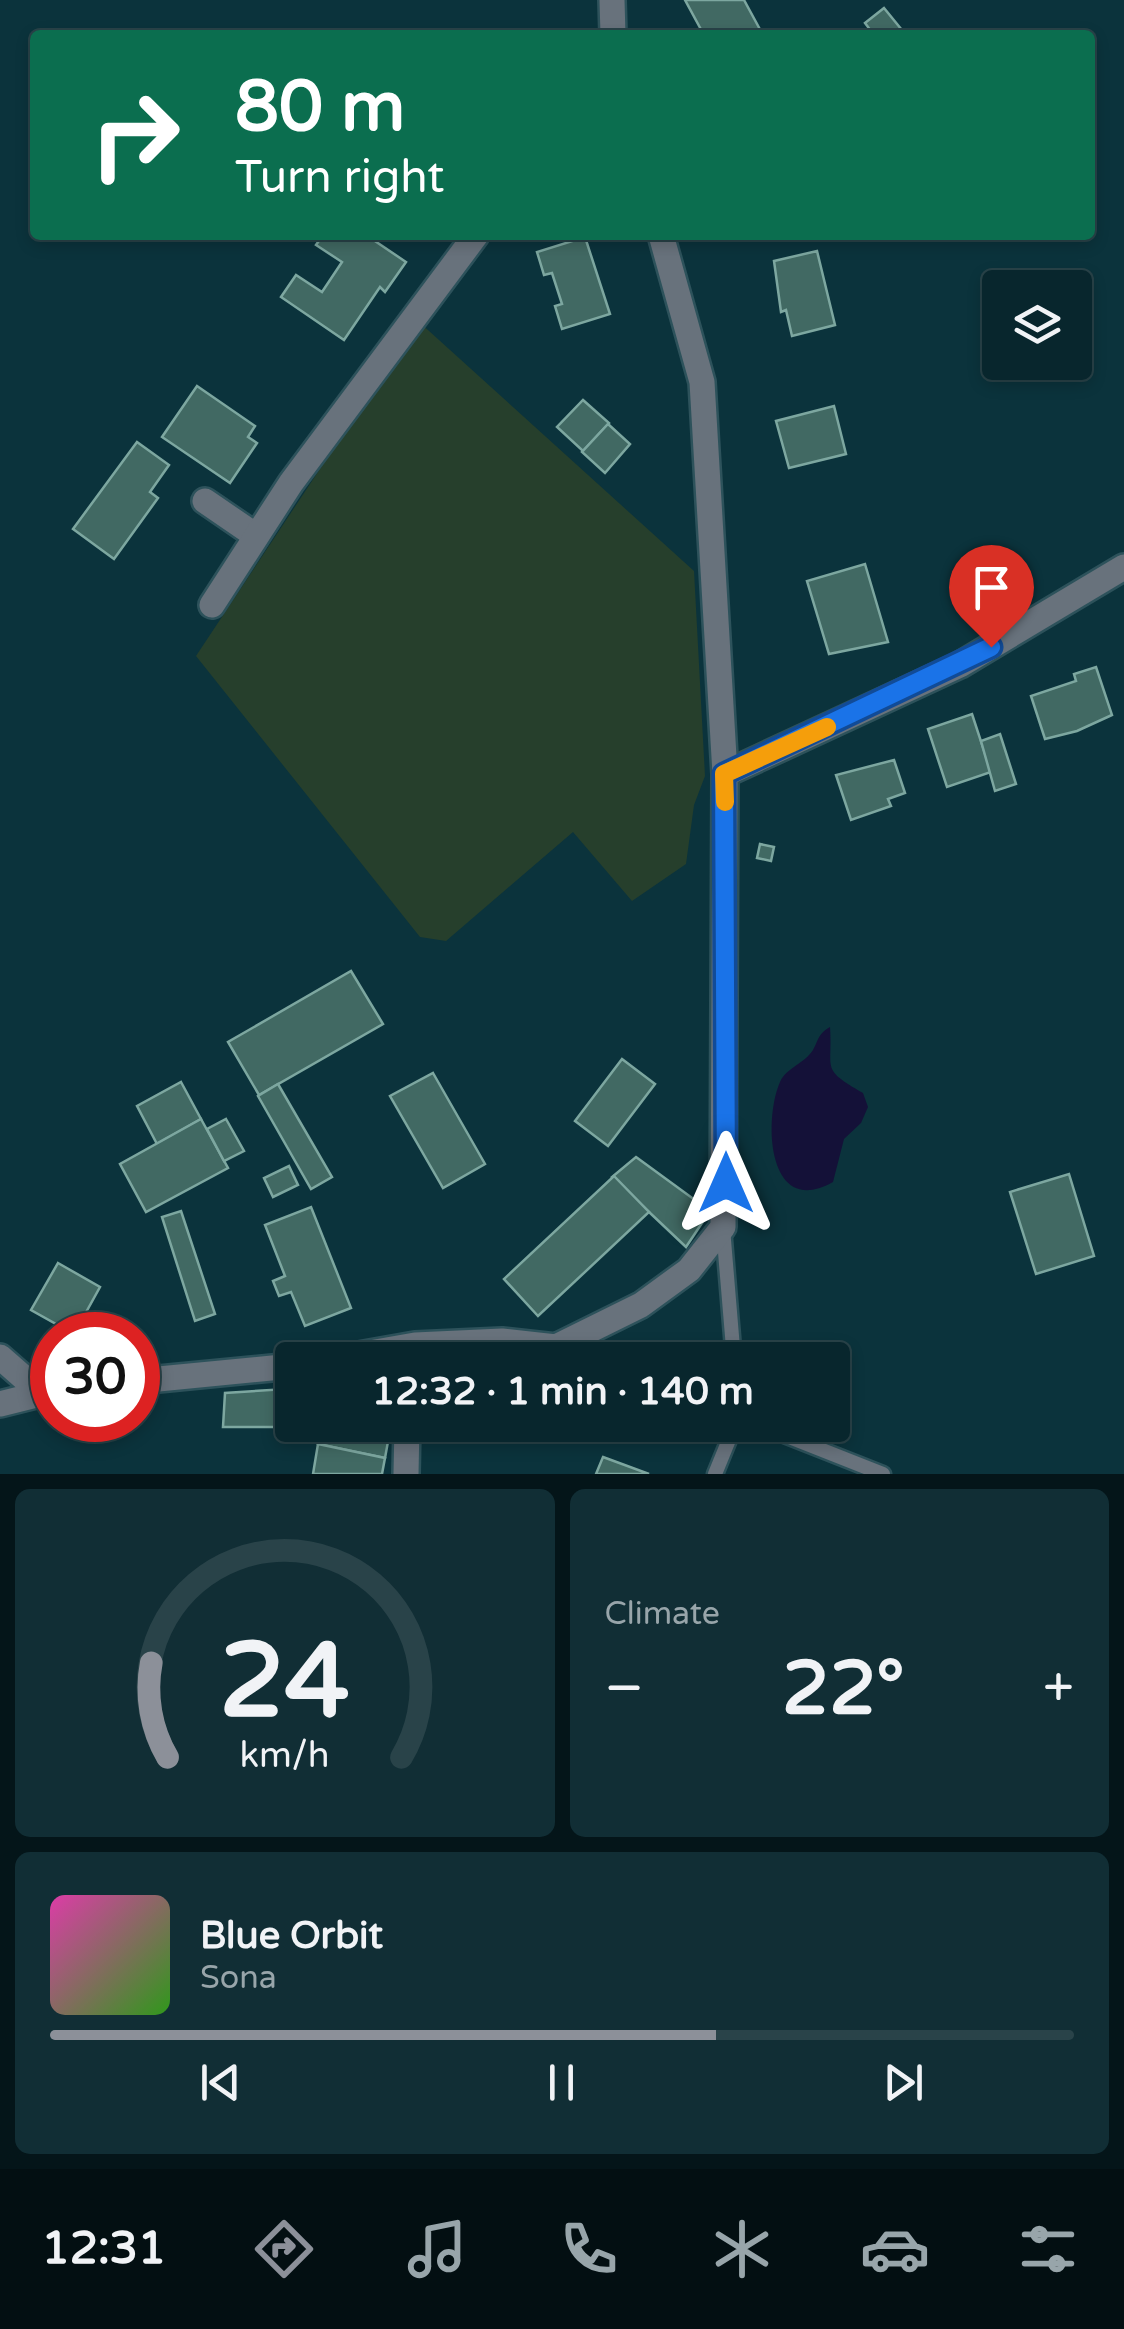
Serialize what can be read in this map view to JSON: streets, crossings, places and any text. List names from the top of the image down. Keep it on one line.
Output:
{"page":{"turn":["80 m","Turn right"],"limit":"30","trip":"12:32 · 1 min · 140 m","tile":"Climate","heat":["−","22°","+"],"song":["Blue Orbit","Sona"],"tabs":"12:31","gauge":["24","km/h"]}}
